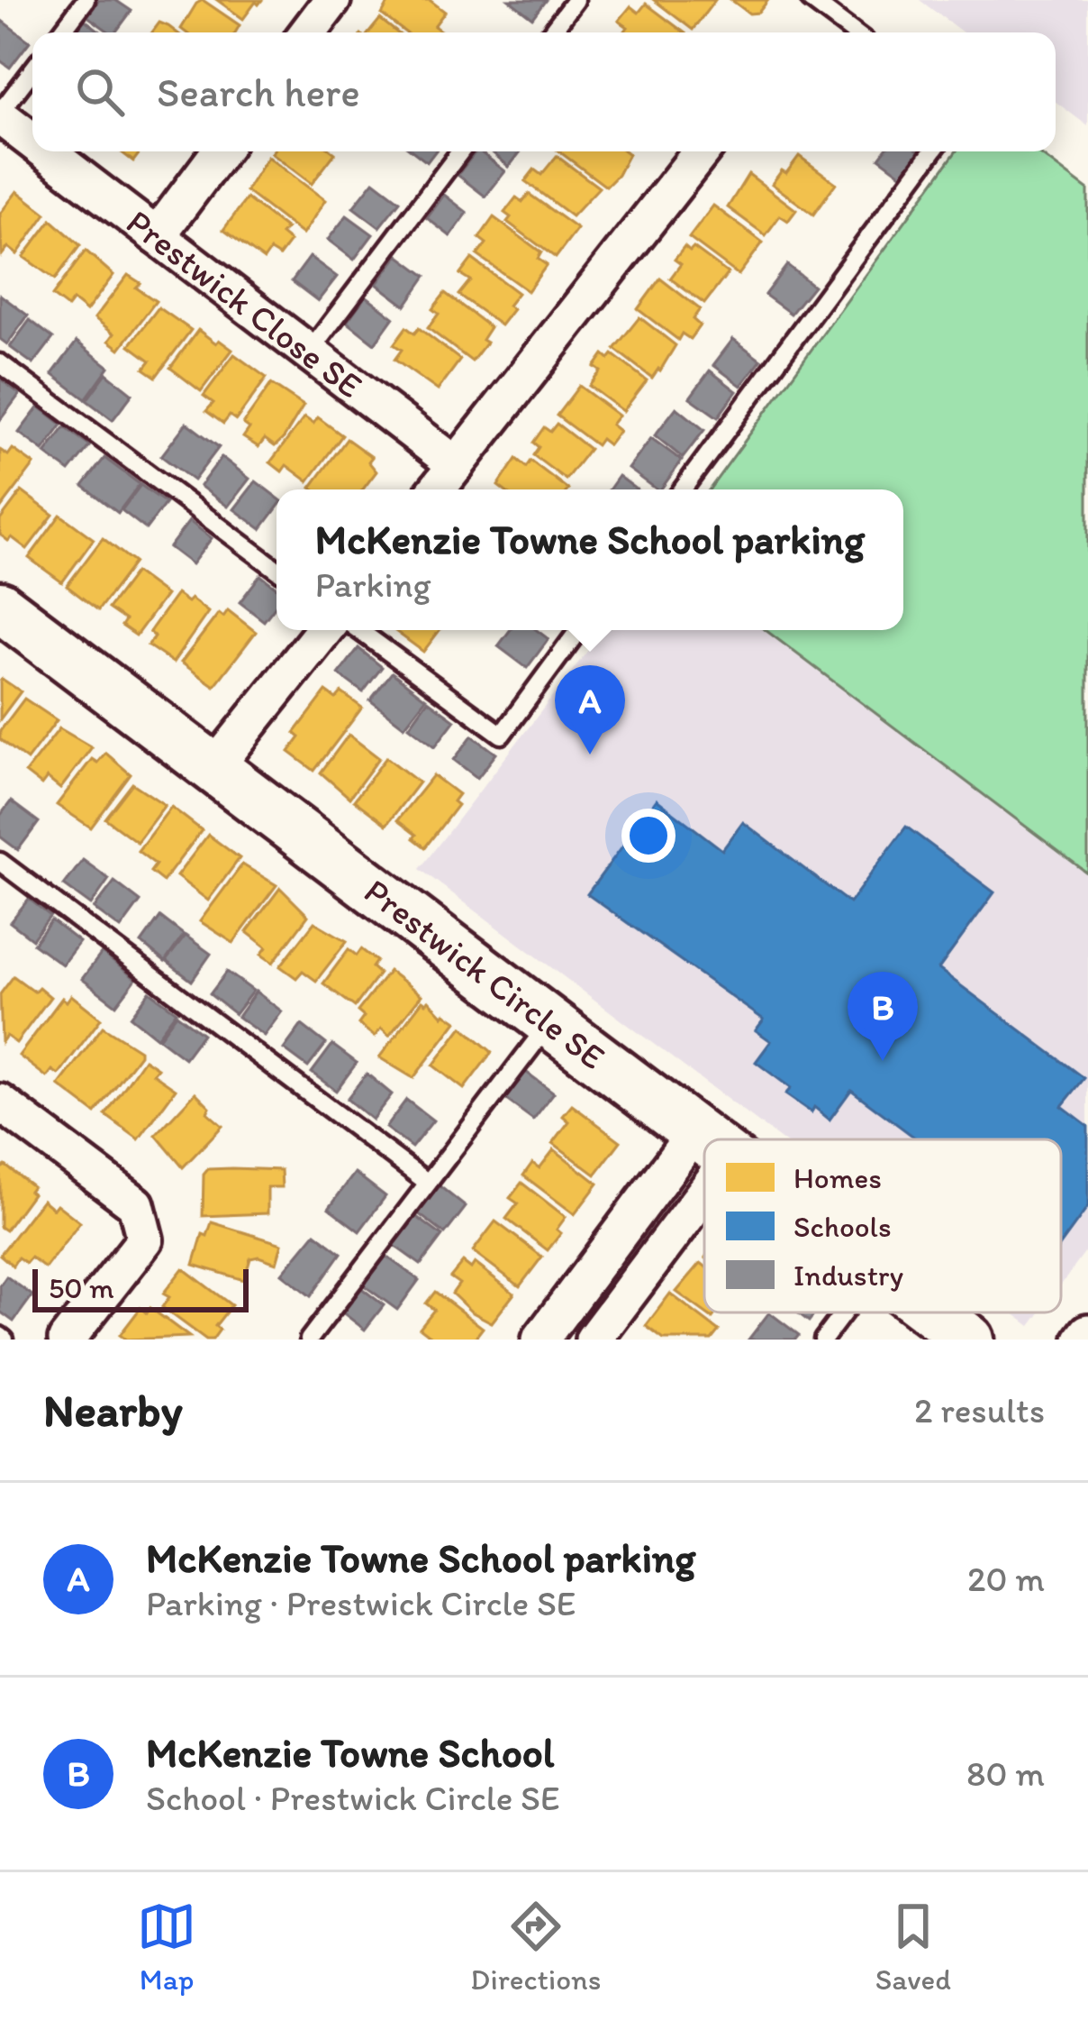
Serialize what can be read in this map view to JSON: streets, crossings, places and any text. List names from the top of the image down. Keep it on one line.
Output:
{"streets":{"street":["Prestwick Close SE","Prestwick Circle SE"]},"legend":["Homes","Schools","Industry"],"scale_bar":"50 m","page":{"search":"Search here","popup":["McKenzie Towne School parking","Parking"],"pins":["A","B"],"scale":"50 m","heading":["Nearby","2 results"],"list":[{"mark":"A","name":"McKenzie Towne School parking","note":"Parking · Prestwick Circle SE","value":"20 m"},{"mark":"B","name":"McKenzie Towne School","note":"School · Prestwick Circle SE","value":"80 m"}],"nav":["Map","Directions","Saved"]}}
